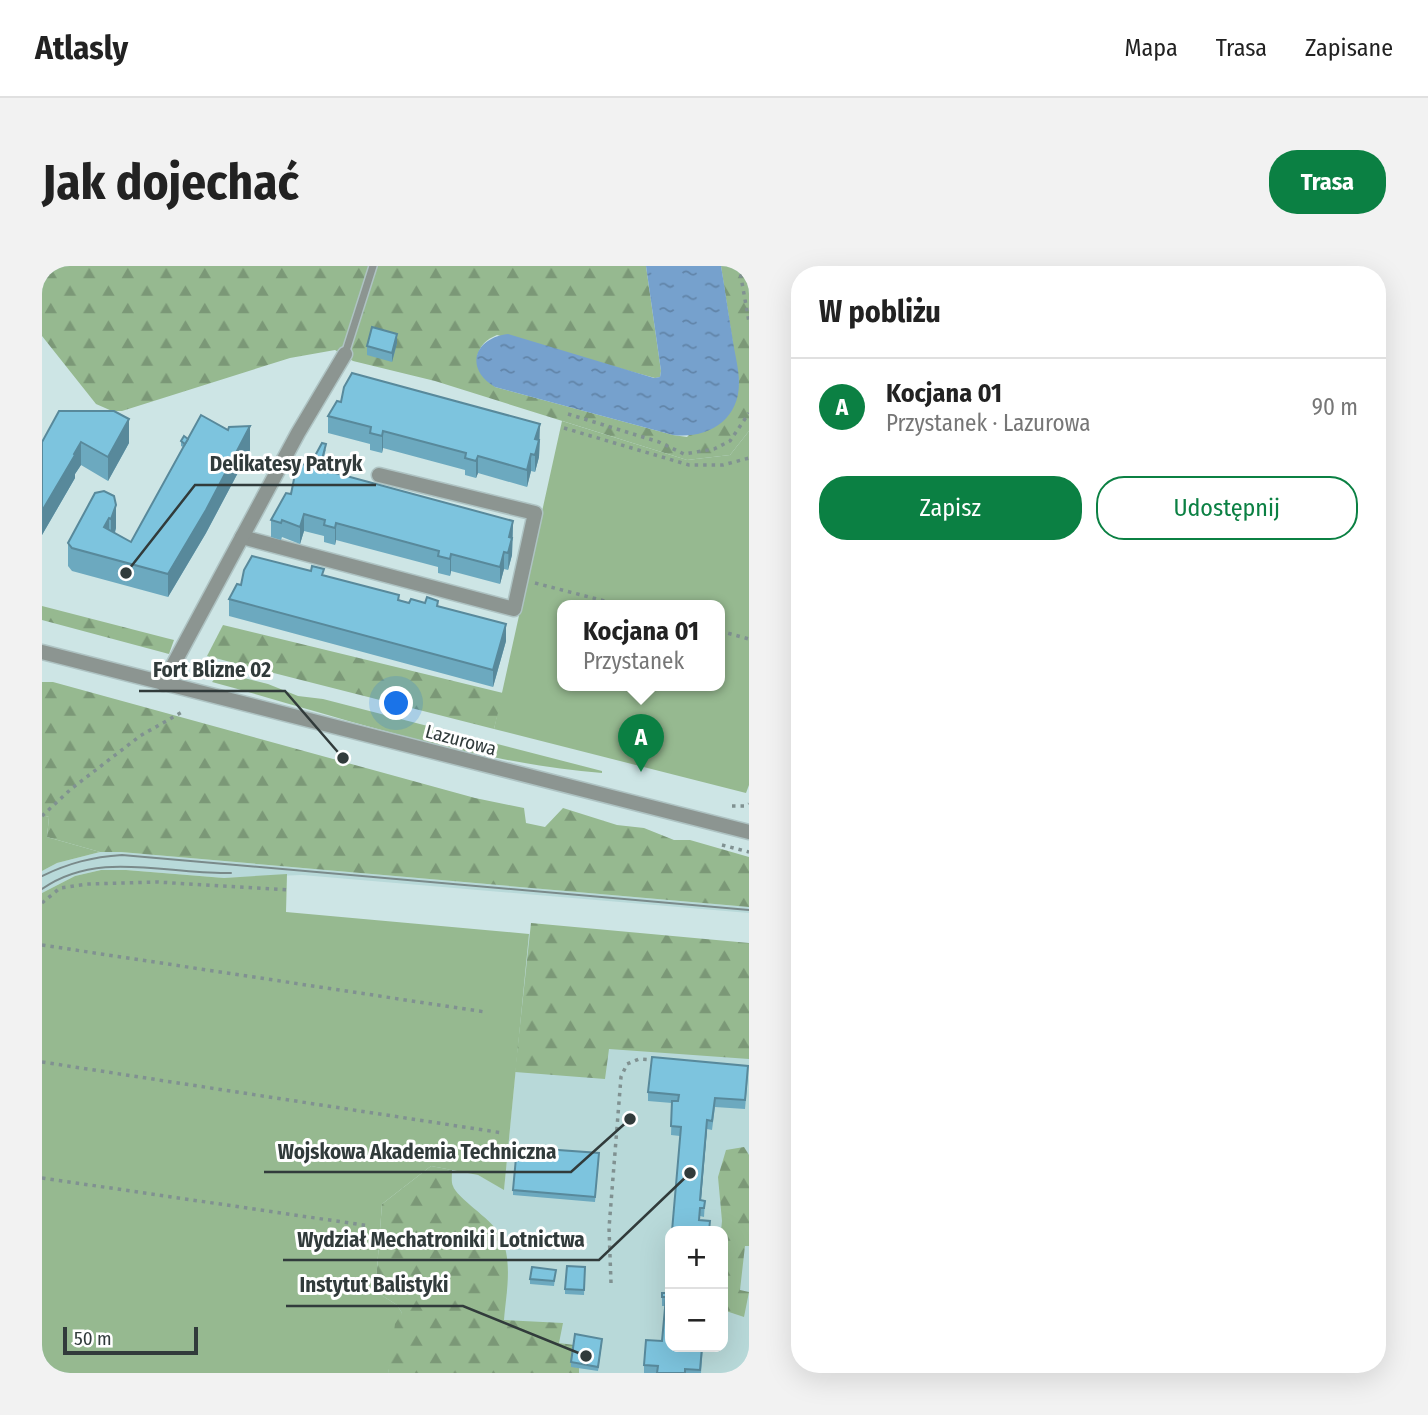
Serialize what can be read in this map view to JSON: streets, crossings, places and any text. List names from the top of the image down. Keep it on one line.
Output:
{"streets":{"street":["Lazurowa"]},"places":["Delikatesy Patryk","Fort Blizne 02","Wojskowa Akademia Techniczna","Wydział Mechatroniki i Lotnictwa","Instytut Balistyki"],"scale_bar":"50 m","page":{"header":"Atlasly","nav":["Mapa","Trasa","Zapisane"],"buttons":["Trasa",["Zapisz","Udostępnij"]],"title":"Jak dojechać","heading":"W pobliżu","list":[{"mark":"A","name":"Kocjana 01","note":"Przystanek · Lazurowa","value":"90 m"}],"popup":["Kocjana 01","Przystanek"],"pins":"A","map_buttons":["+","−"],"scale":"50 m"}}
